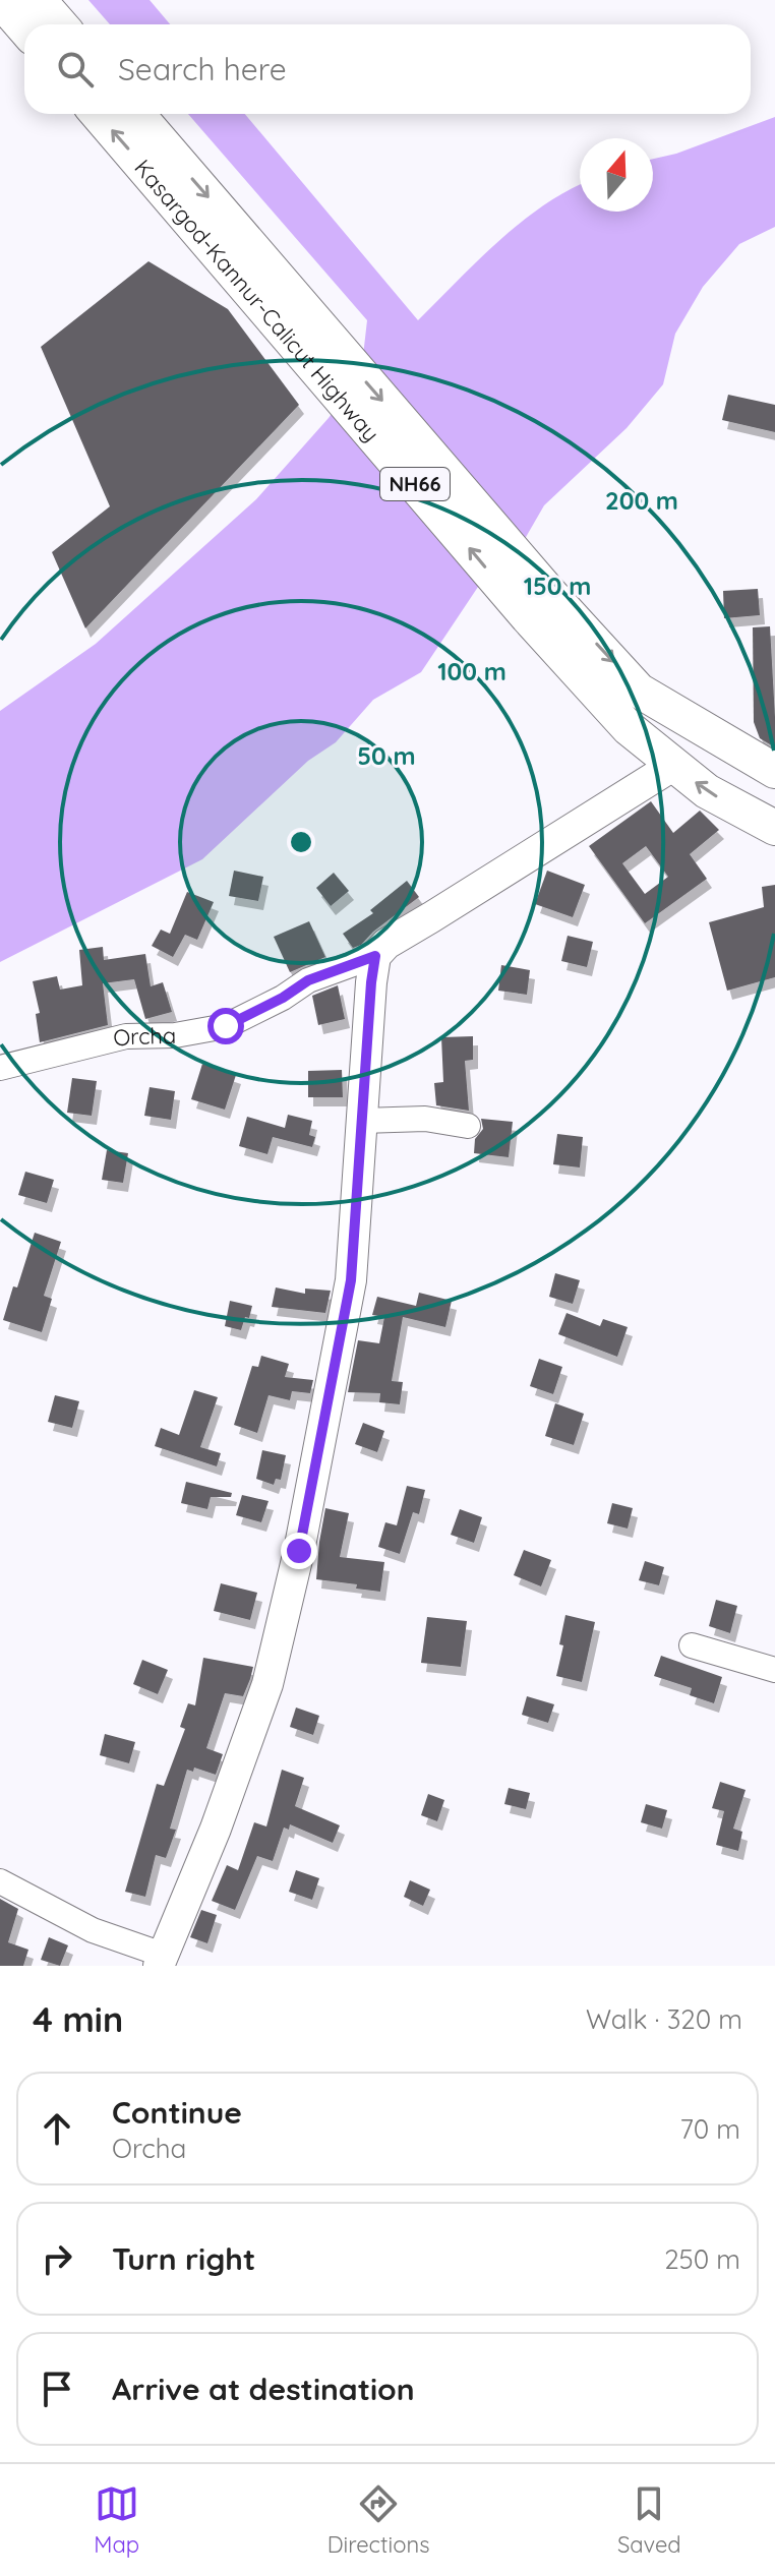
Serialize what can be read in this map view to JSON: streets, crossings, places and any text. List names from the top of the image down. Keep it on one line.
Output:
{"streets":{"highway":["Kasargod-Kannur-Calicut Highway","NH66"],"street":["Orcha"]},"north":"top","page":{"search":"Search here","heading":["4 min","Walk · 320 m"],"list":[["Continue","Orcha","70 m"],["Turn right","250 m"],"Arrive at destination"],"nav":["Map","Directions","Saved"]},"rings":["200 m","150 m","100 m","50 m"]}
